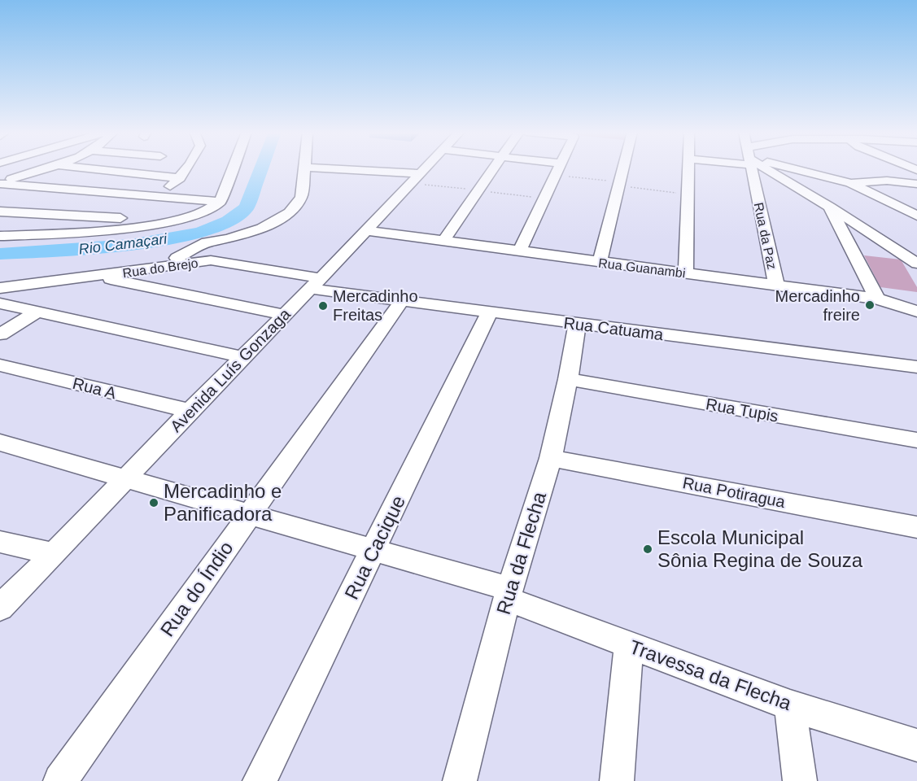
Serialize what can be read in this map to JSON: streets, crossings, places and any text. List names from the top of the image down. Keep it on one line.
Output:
{"streets":{"street":["Rua da Paz","Rua do Brejo","Rua Guanambi","Rua Catuama","Avenida Luís Gonzaga","Rua A","Rua Tupis","Rua Potiragua","Rua Cacique","Rua da Flecha","Rua do Índio","Travessa da Flecha"]},"crossings":[["Rua da Paz","Rua Guanambi"],["Rua do Brejo","Rua Catuama"],["Rua do Brejo","Avenida Luís Gonzaga"],["Rua Guanambi","Avenida Luís Gonzaga"],["Rua Catuama","Avenida Luís Gonzaga"],["Rua Catuama","Rua Cacique"],["Rua Catuama","Rua da Flecha"],["Rua Catuama","Rua do Índio"],["Avenida Luís Gonzaga","Rua A"],["Avenida Luís Gonzaga","Travessa da Flecha"],["Rua Tupis","Rua da Flecha"],["Rua Potiragua","Rua da Flecha"],["Rua Cacique","Travessa da Flecha"],["Rua da Flecha","Travessa da Flecha"],["Rua do Índio","Travessa da Flecha"]],"water":["Rio Camaçari"],"places":["Mercadinho freire","Mercadinho Freitas","Mercadinho e Panificadora","Escola Municipal Sônia Regina de Souza"]}
